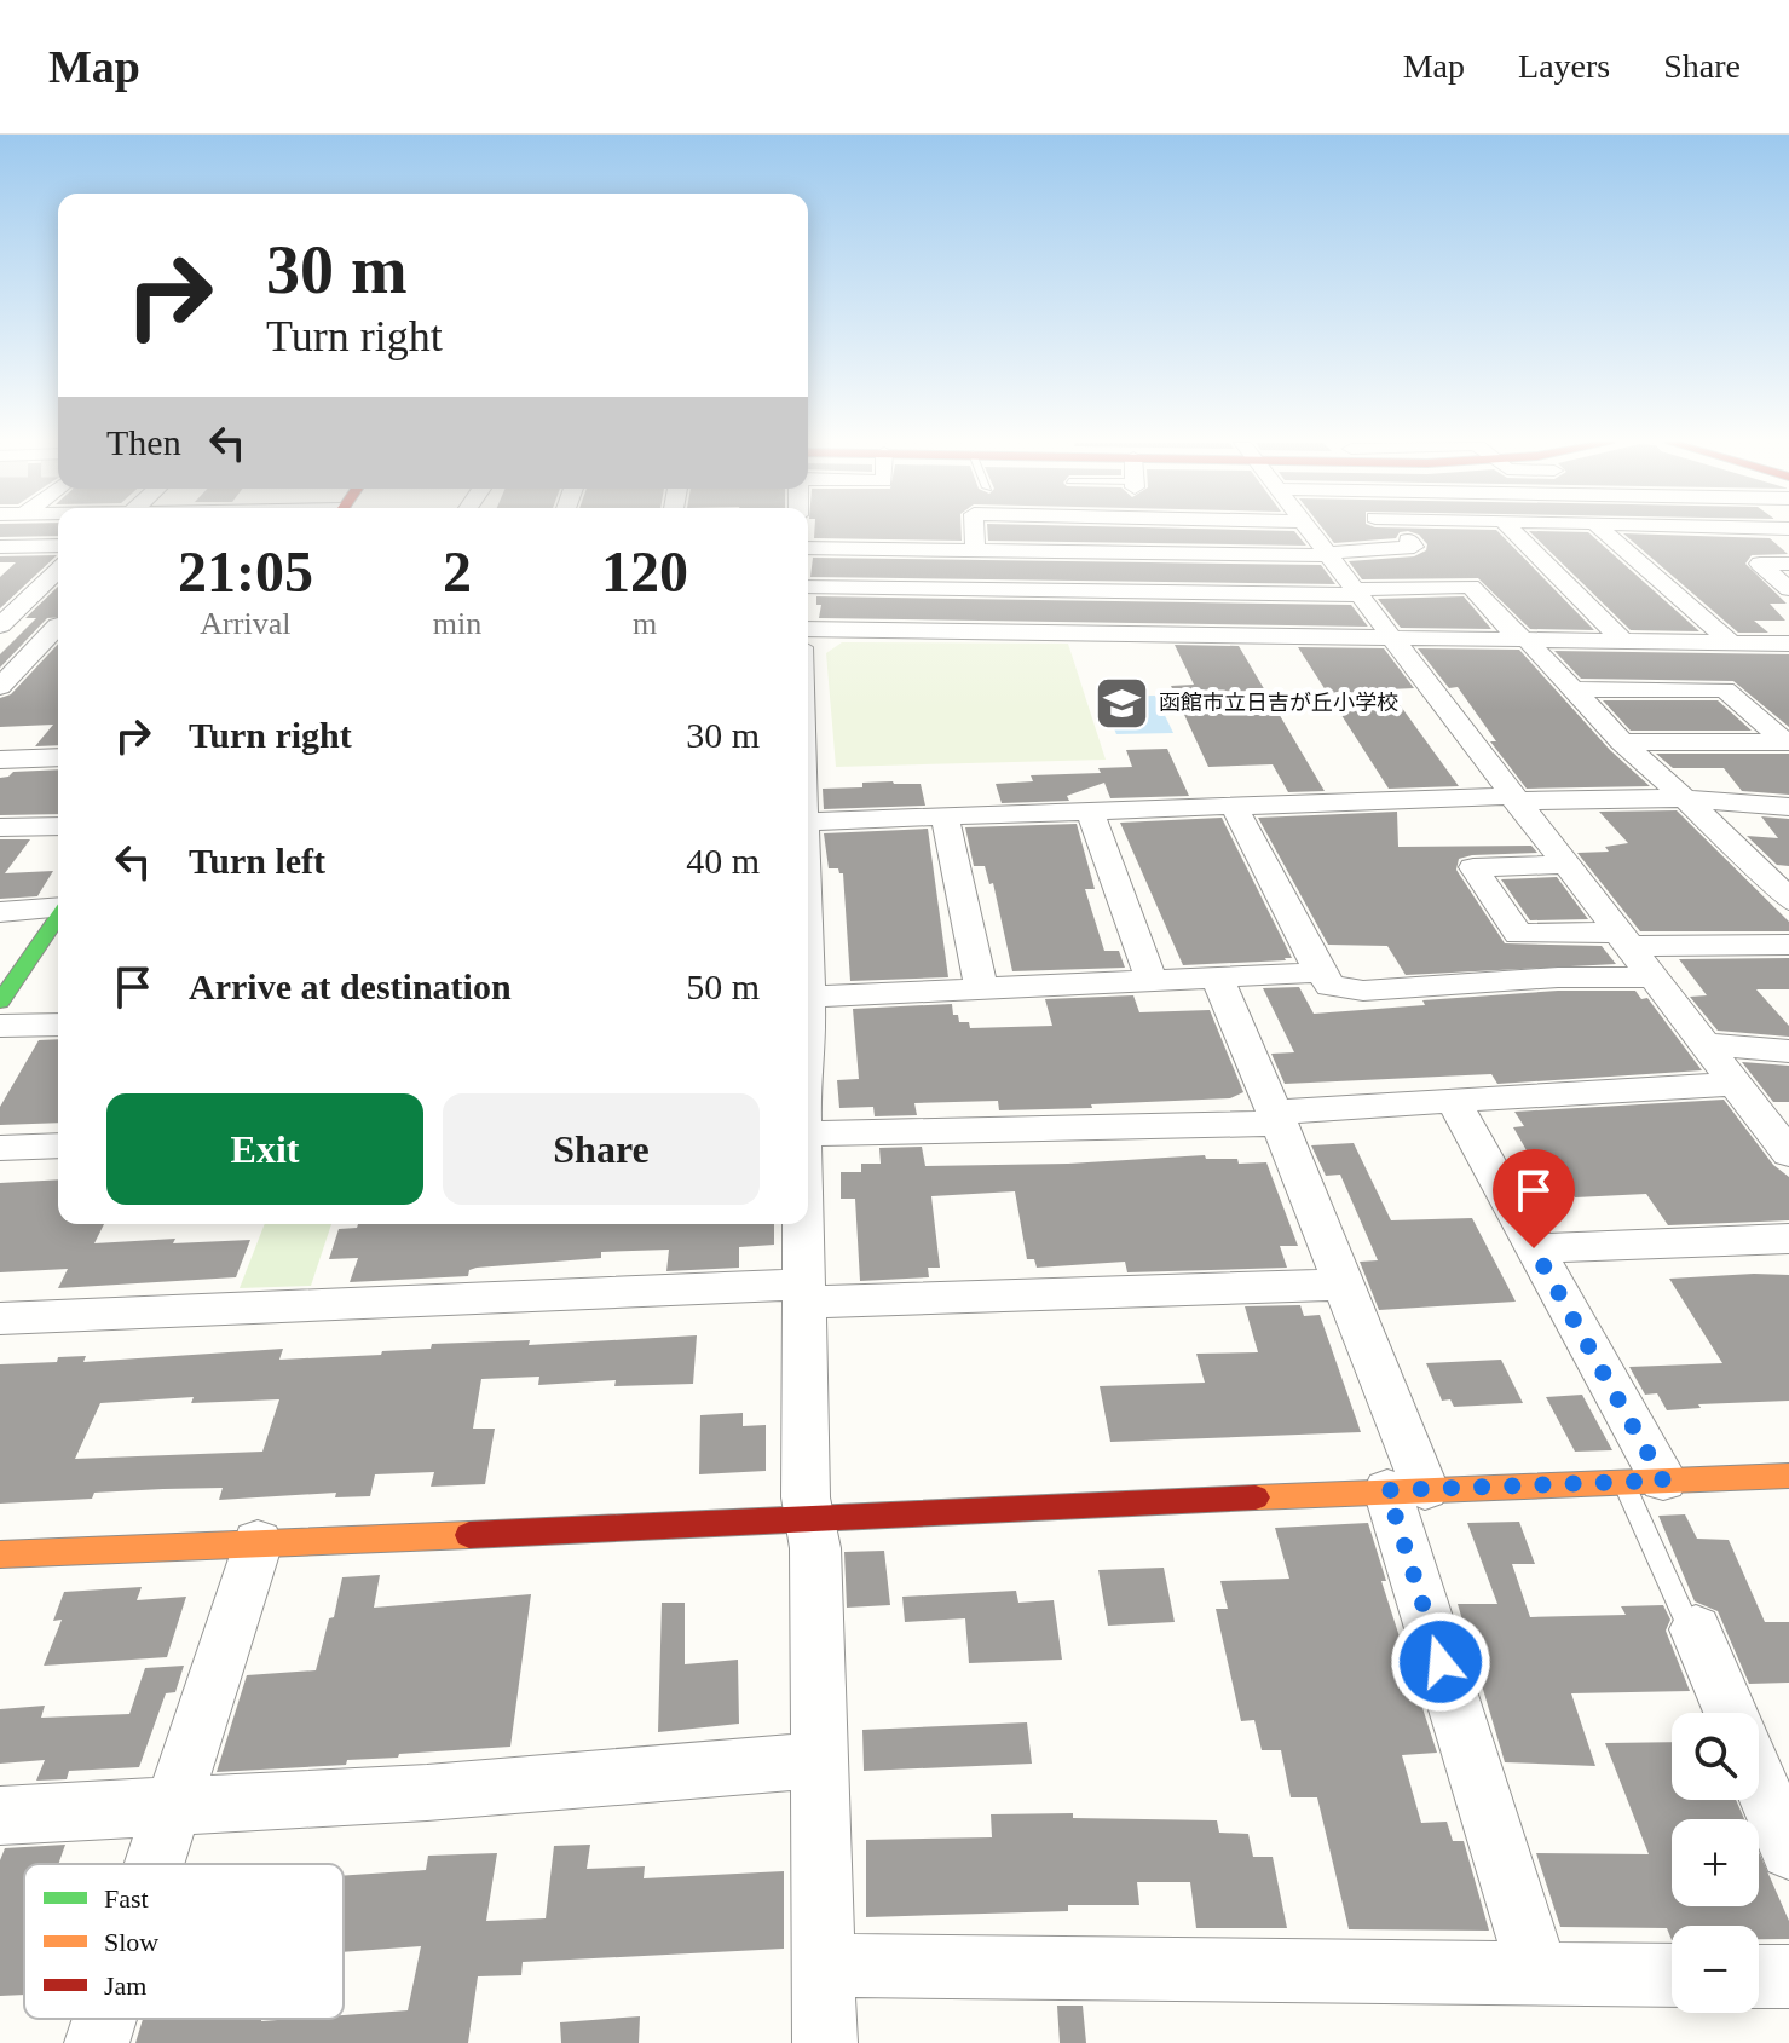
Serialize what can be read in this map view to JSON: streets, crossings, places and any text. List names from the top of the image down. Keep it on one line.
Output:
{"places":{"school or university":["函館市立日吉が丘小学校"]},"legend":["Fast","Slow","Jam"],"page":{"header":"Map","nav":["Map","Layers","Share"],"turn":["30 m","Turn right"],"then":"Then","eta":["21:05","Arrival","2","min","120","m"],"list":[{"name":"Turn right","value":"30 m"},{"name":"Turn left","value":"40 m"},{"name":"Arrive at destination","value":"50 m"}],"buttons":["Exit","Share"],"map_buttons":["+","−"]}}
